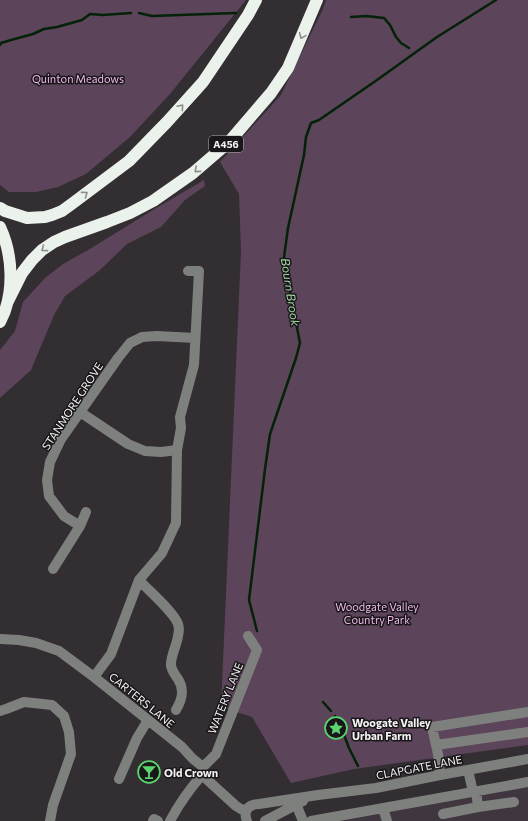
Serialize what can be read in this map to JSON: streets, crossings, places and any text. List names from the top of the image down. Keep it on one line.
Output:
{"streets":{"highway":["A456"],"street":["STANMORE GROVE","WATERY LANE","CARTERS LANE","CLAPGATE LANE"]},"crossings":[["WATERY LANE","CARTERS LANE"]],"water":["Bourn Brook"],"parks":["Quinton Meadows","Woodgate Valley Country Park"],"places":{"place":["Woogate Valley Urban Farm"],"bar":["Old Crown"]}}
